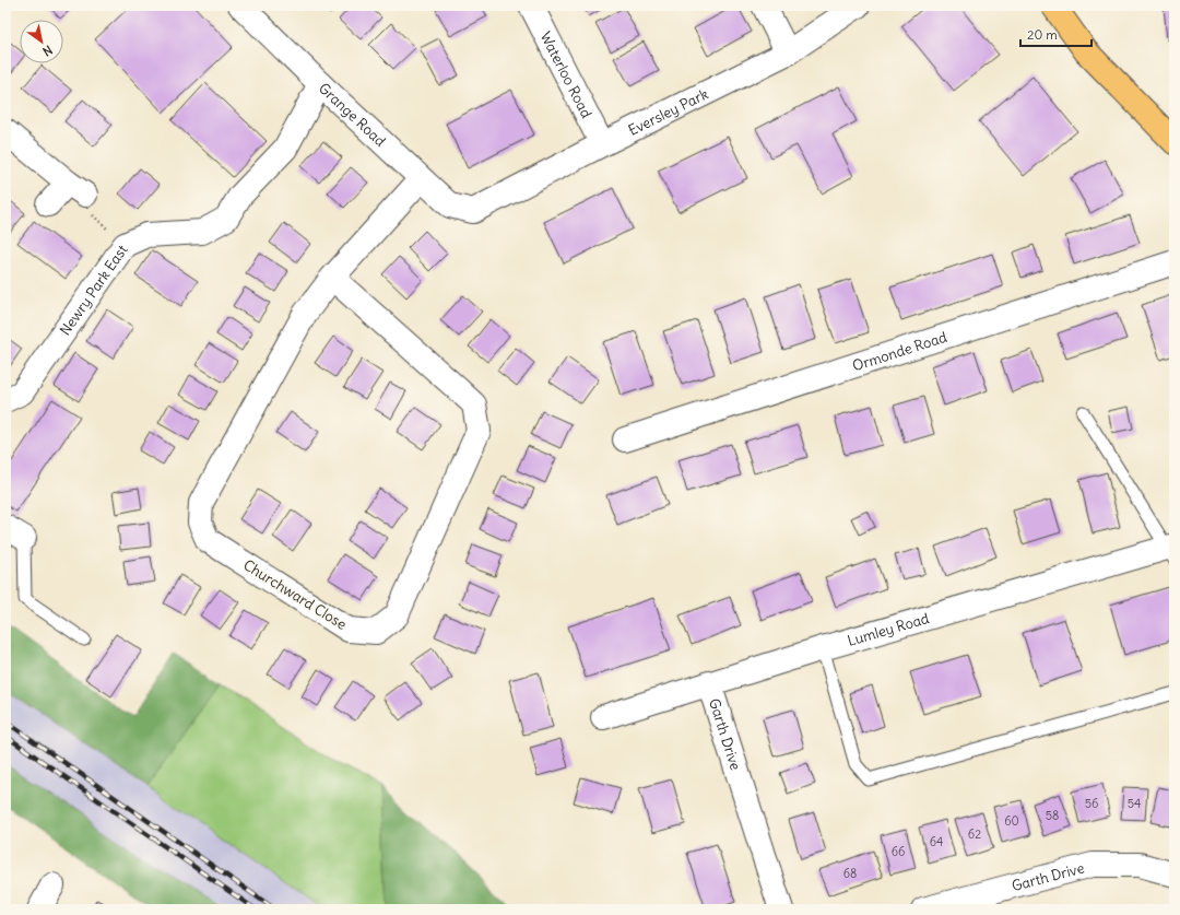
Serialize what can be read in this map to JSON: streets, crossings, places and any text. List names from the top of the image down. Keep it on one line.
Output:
{"streets":{"street":["Waterloo Road","Eversley Park","Grange Road","Newry Park East","Ormonde Road","Churchward Close","Lumley Road","Garth Drive"]},"crossings":[["Waterloo Road","Eversley Park"],["Eversley Park","Grange Road"],["Grange Road","Newry Park East"],["Grange Road","Churchward Close"],["Lumley Road","Garth Drive"]],"house_numbers":["56","54","58","60","62","64","66","68"],"scale_bar":"20 m","north":"bottom right"}
